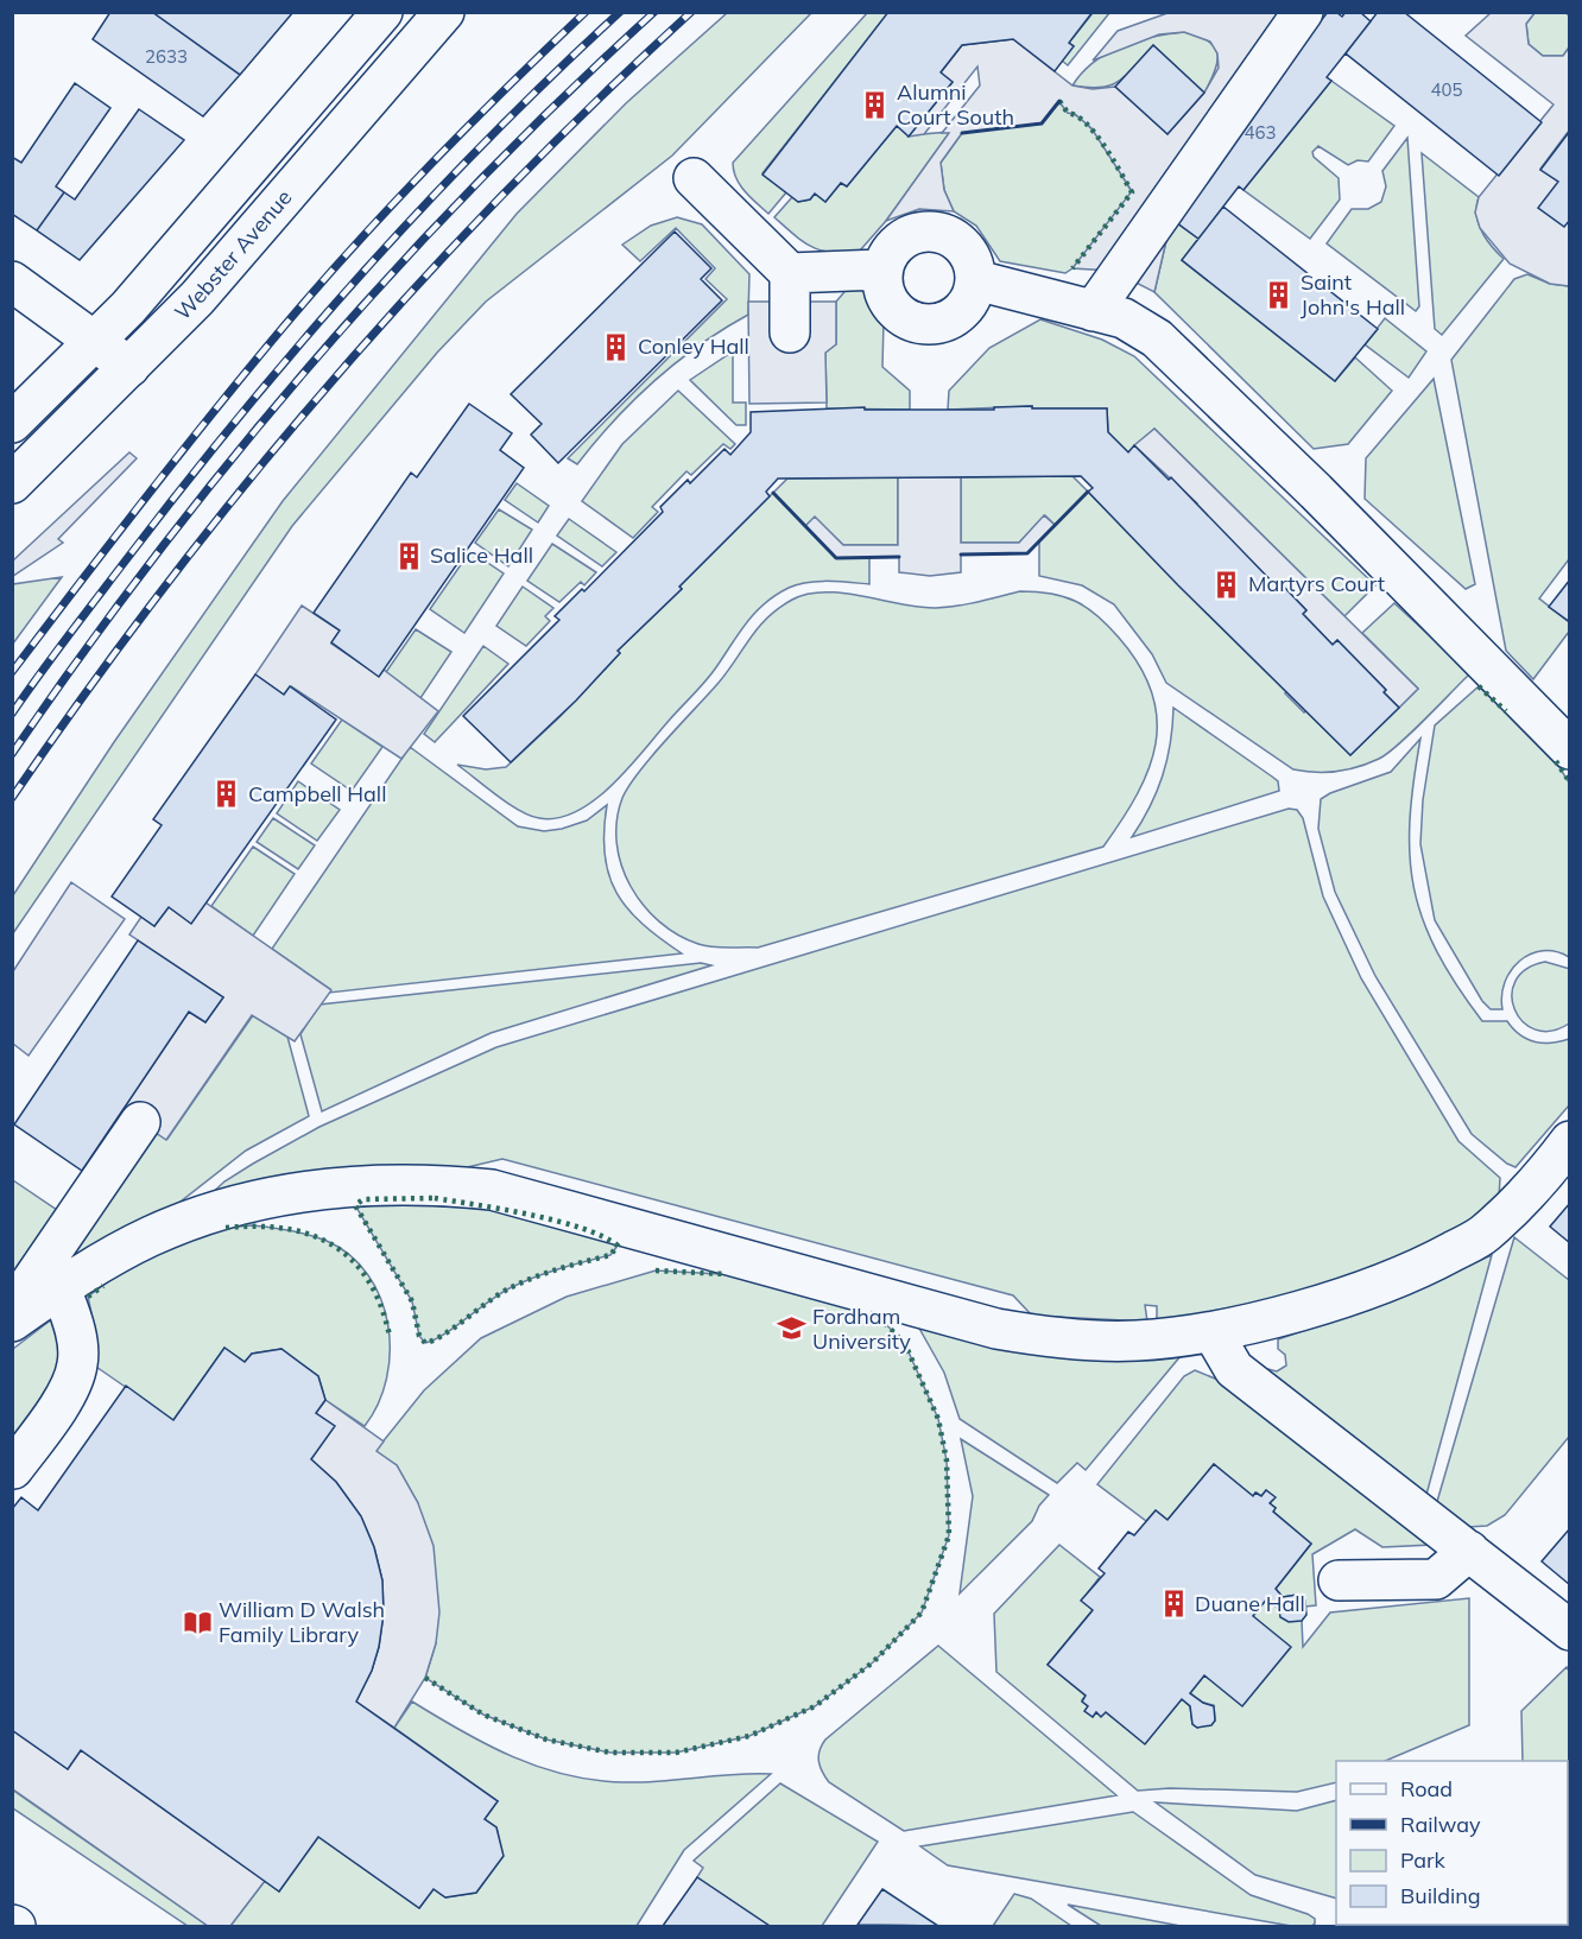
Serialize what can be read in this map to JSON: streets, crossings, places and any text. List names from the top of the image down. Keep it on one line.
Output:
{"streets":{"main road":["Webster Avenue"]},"places":{"building":["Alumni Court South","Saint John's Hall","Conley Hall","Salice Hall","Martyrs Court","Campbell Hall","Duane Hall"],"school or university":["Fordham University"],"library":["William D Walsh Family Library"]},"house_numbers":["2633","405","463"],"legend":["Road","Railway","Park","Building"]}
